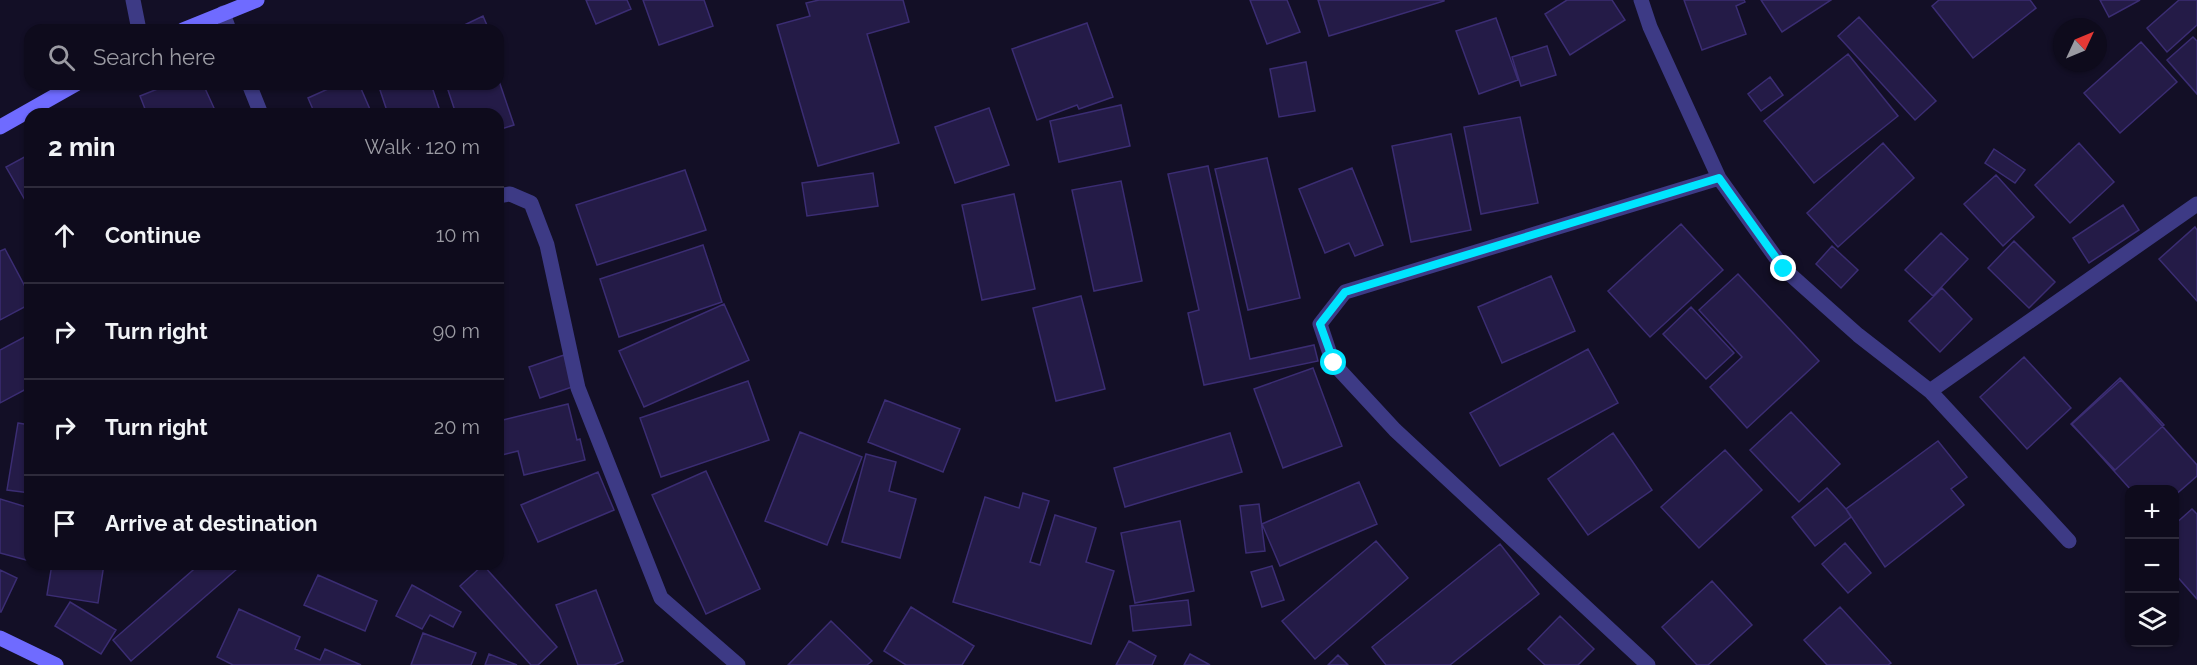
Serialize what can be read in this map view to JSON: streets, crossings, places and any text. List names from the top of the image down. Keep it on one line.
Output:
{"north":"top right","page":{"search":"Search here","heading":["2 min","Walk · 120 m"],"list":[["Continue","10 m"],["Turn right","90 m"],["Turn right","20 m"],"Arrive at destination"],"map_buttons":["+","−"]}}
